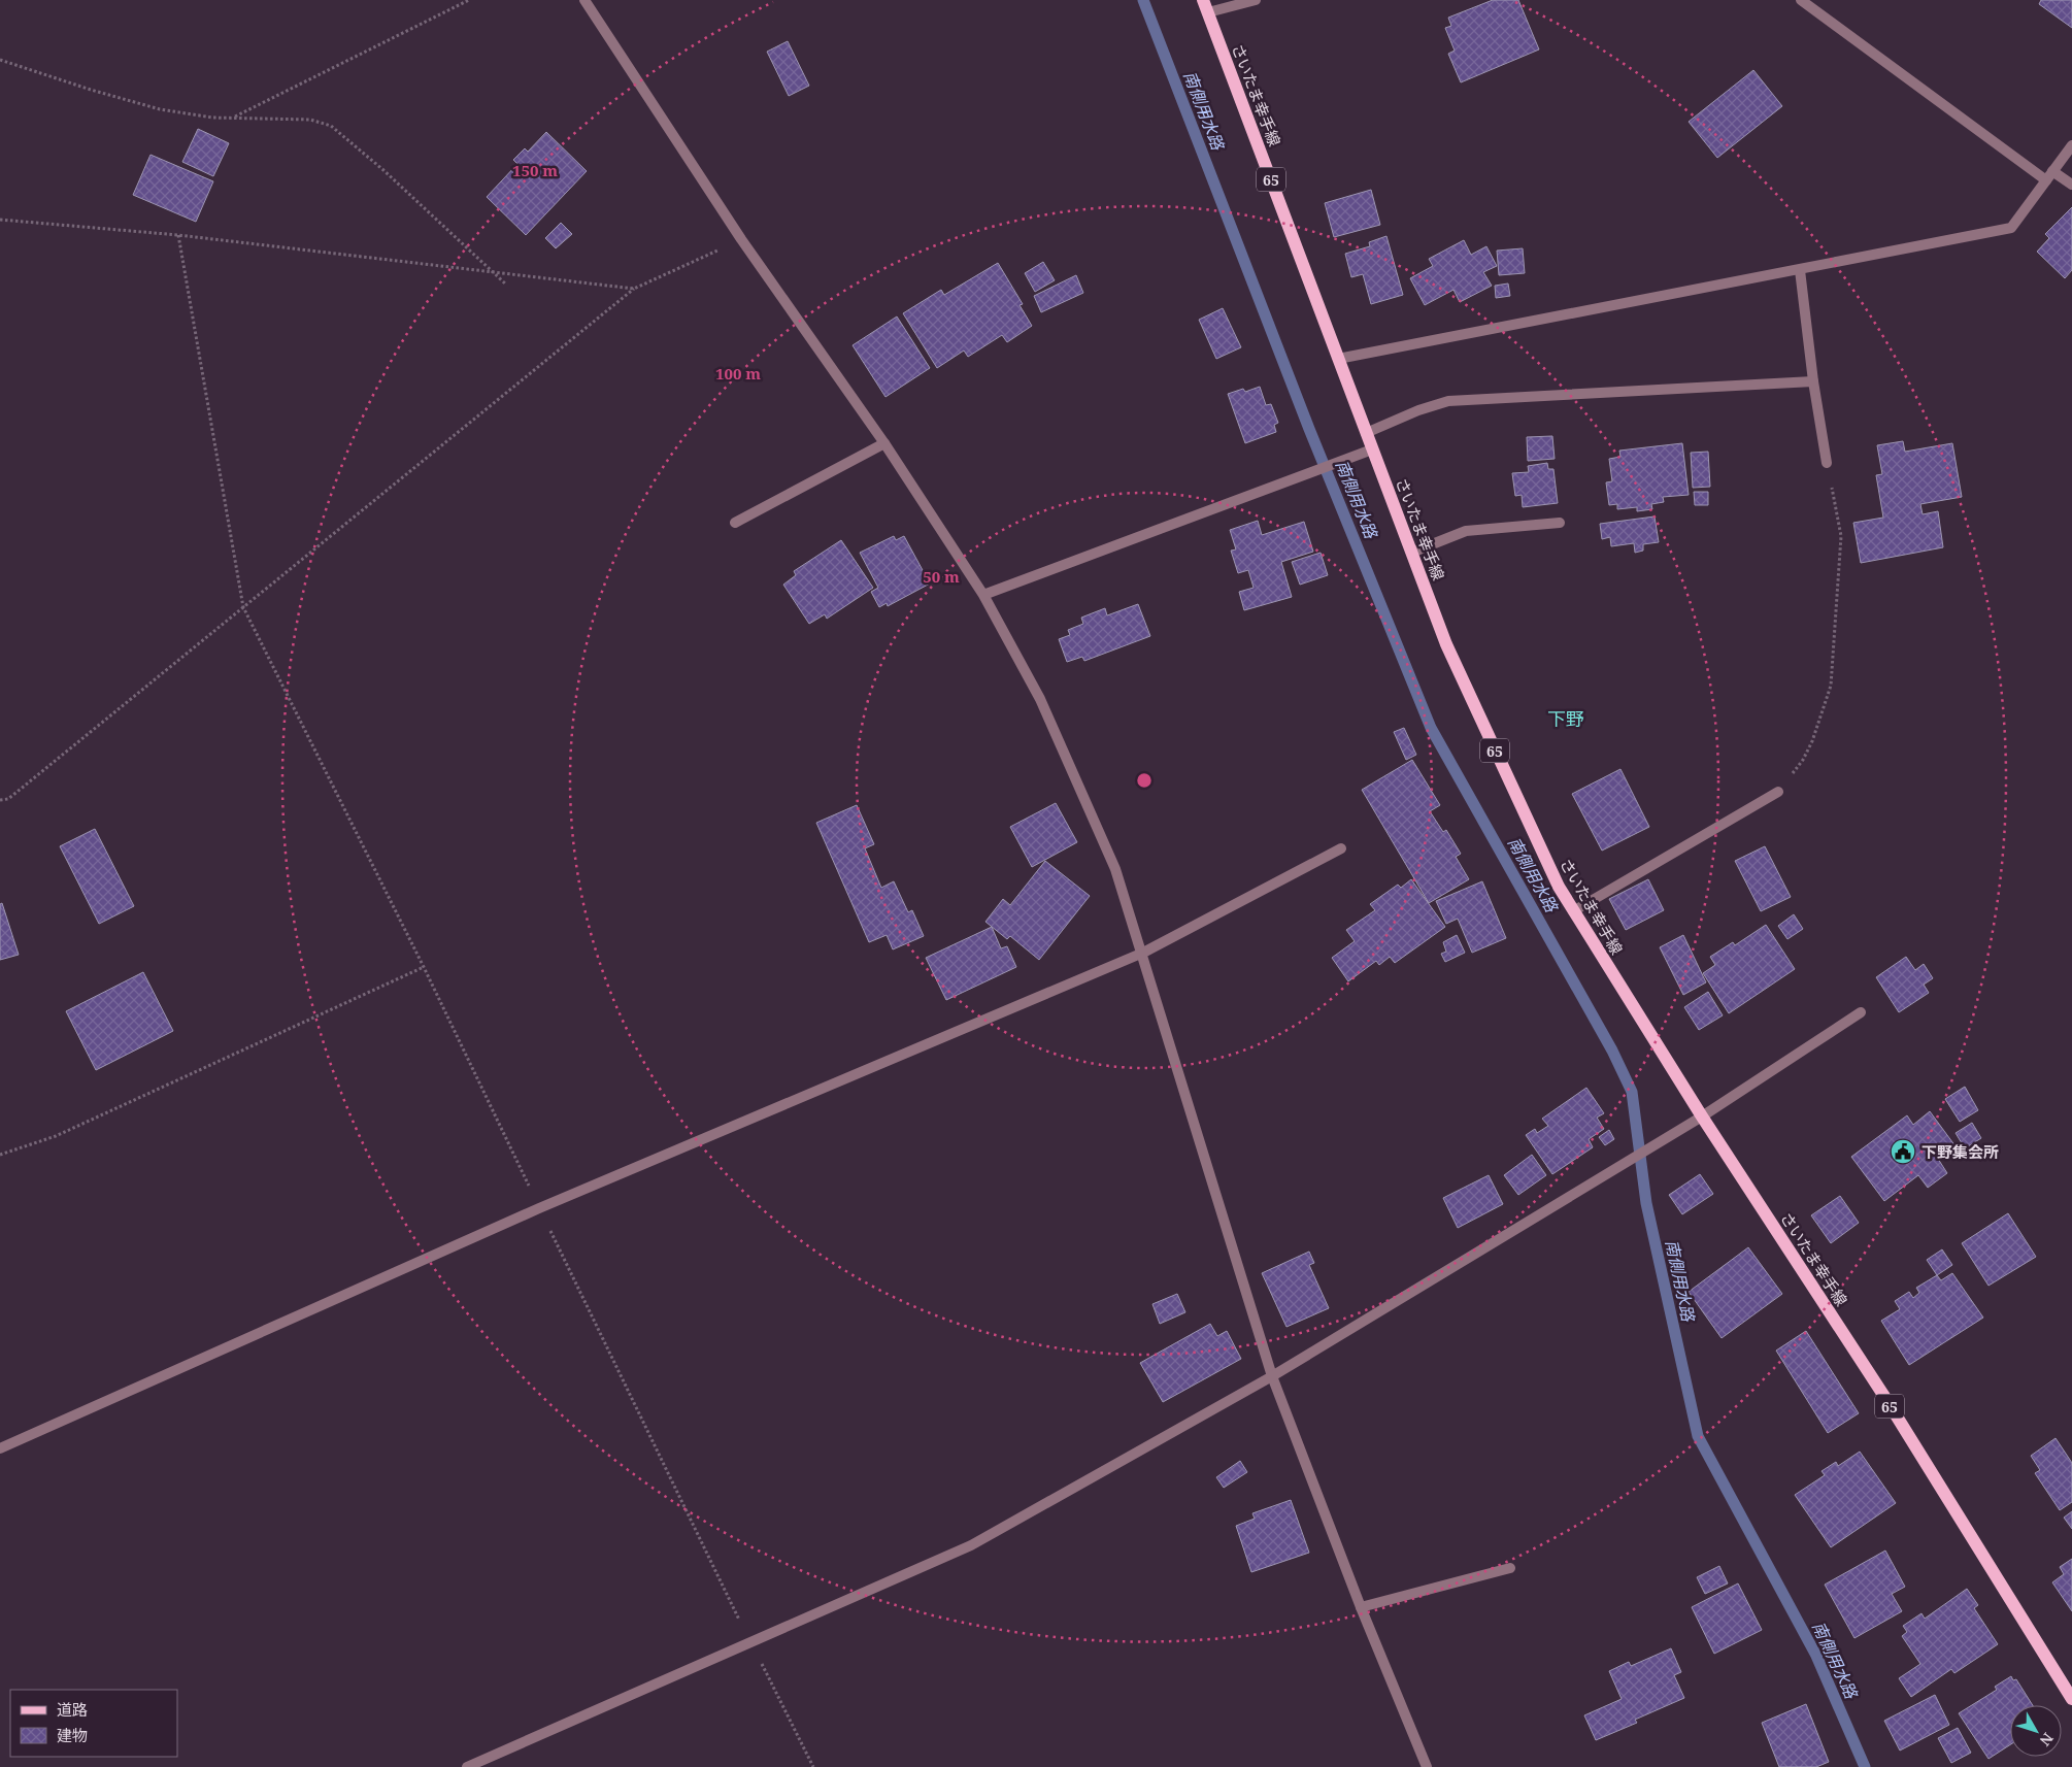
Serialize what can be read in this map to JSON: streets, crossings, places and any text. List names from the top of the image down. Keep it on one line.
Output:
{"streets":{"main road":["さいたま幸手線","65"]},"districts":["下野"],"water":["南側用水路"],"places":{"public building":["下野集会所"]},"legend":["道路","建物"],"north":"bottom right","rings":["150 m","100 m","50 m"]}
